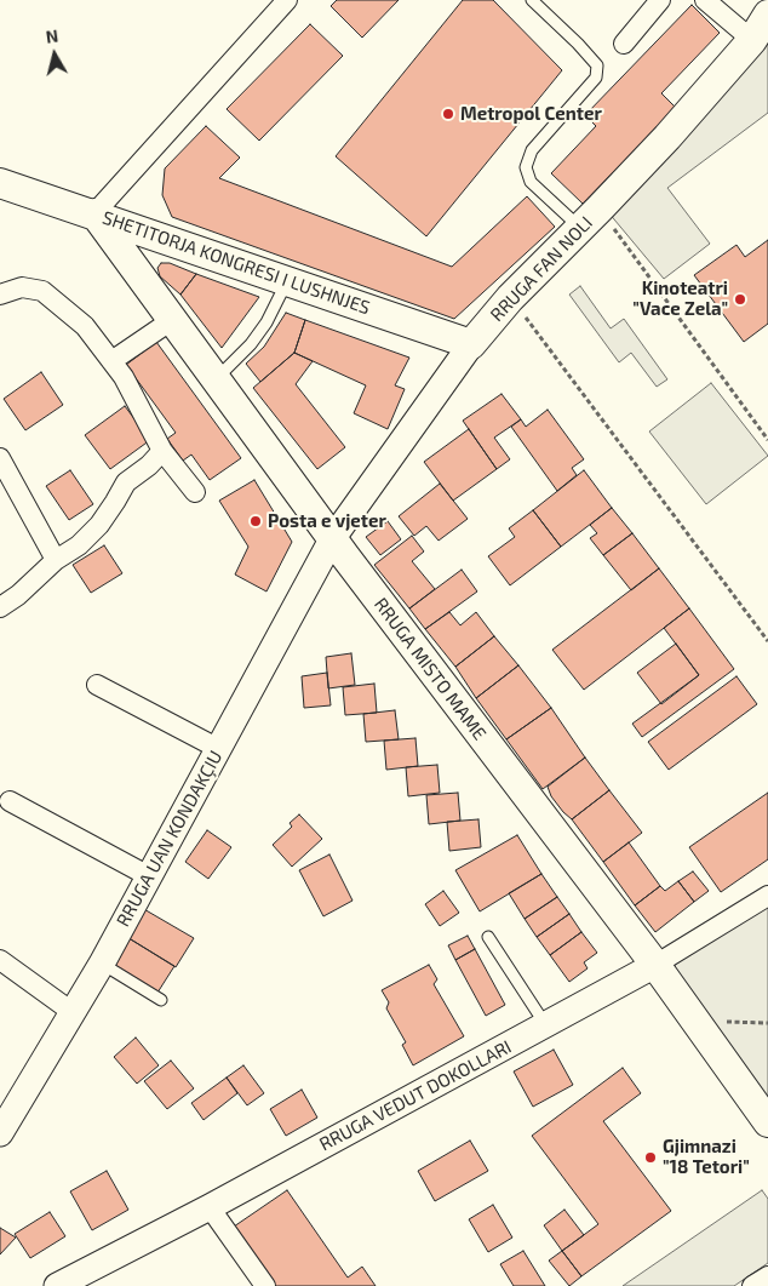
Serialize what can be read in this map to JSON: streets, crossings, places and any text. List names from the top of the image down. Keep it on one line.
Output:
{"streets":{"main road":["SHETITORJA KONGRESI I LUSHNJES","RRUGA FAN NOLI","RRUGA MISTO MAME"],"street":["RRUGA UAN KONDAKÇIU","RRUGA VEDUT DOKOLLARI"]},"crossings":[["SHETITORJA KONGRESI I LUSHNJES","RRUGA FAN NOLI"],["SHETITORJA KONGRESI I LUSHNJES","RRUGA MISTO MAME"],["RRUGA FAN NOLI","RRUGA MISTO MAME"],["RRUGA FAN NOLI","RRUGA UAN KONDAKÇIU"],["RRUGA MISTO MAME","RRUGA UAN KONDAKÇIU"],["RRUGA MISTO MAME","RRUGA VEDUT DOKOLLARI"]],"places":["Metropol Center","Kinoteatri \"Vace Zela\"","Posta e vjeter","Gjimnazi \"18 Tetori\""],"north":"top"}
